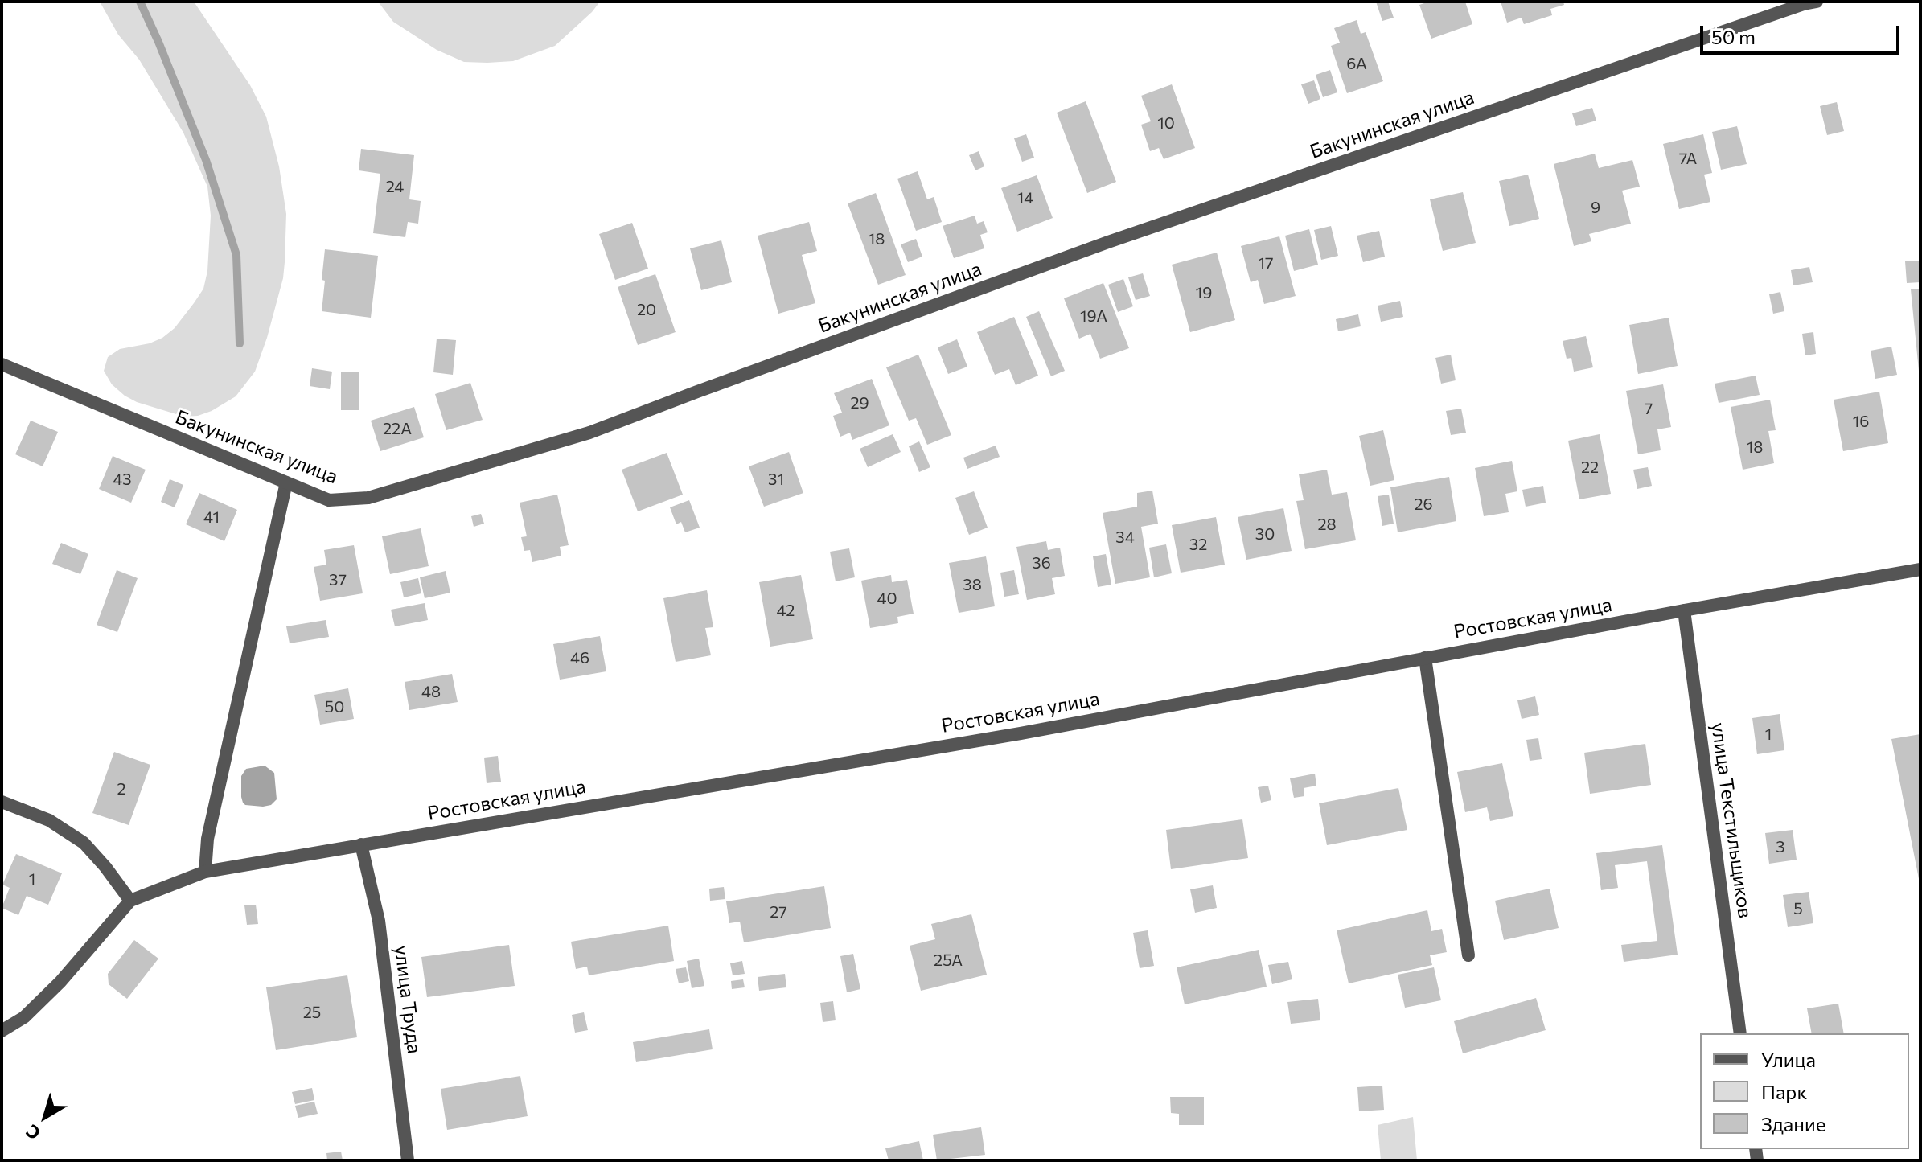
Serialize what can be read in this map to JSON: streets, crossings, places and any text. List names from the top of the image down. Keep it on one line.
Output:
{"streets":{"street":["Бакунинская улица","Ростовская улица","улица Текстильщиков","улица Труда"]},"crossings":[["Ростовская улица","улица Текстильщиков"],["Ростовская улица","улица Труда"]],"house_numbers":["6А","10","7А","24","14","9","18","17","19","20","19А","29","7","16","22А","18","22","43","31","26","41","28","30","34","32","36","37","38","40","42","46","48","50","1","2","3","1","5","27","25А","25"],"legend":["Улица","Парк","Здание"],"scale_bar":"50 m","north":"bottom left"}
